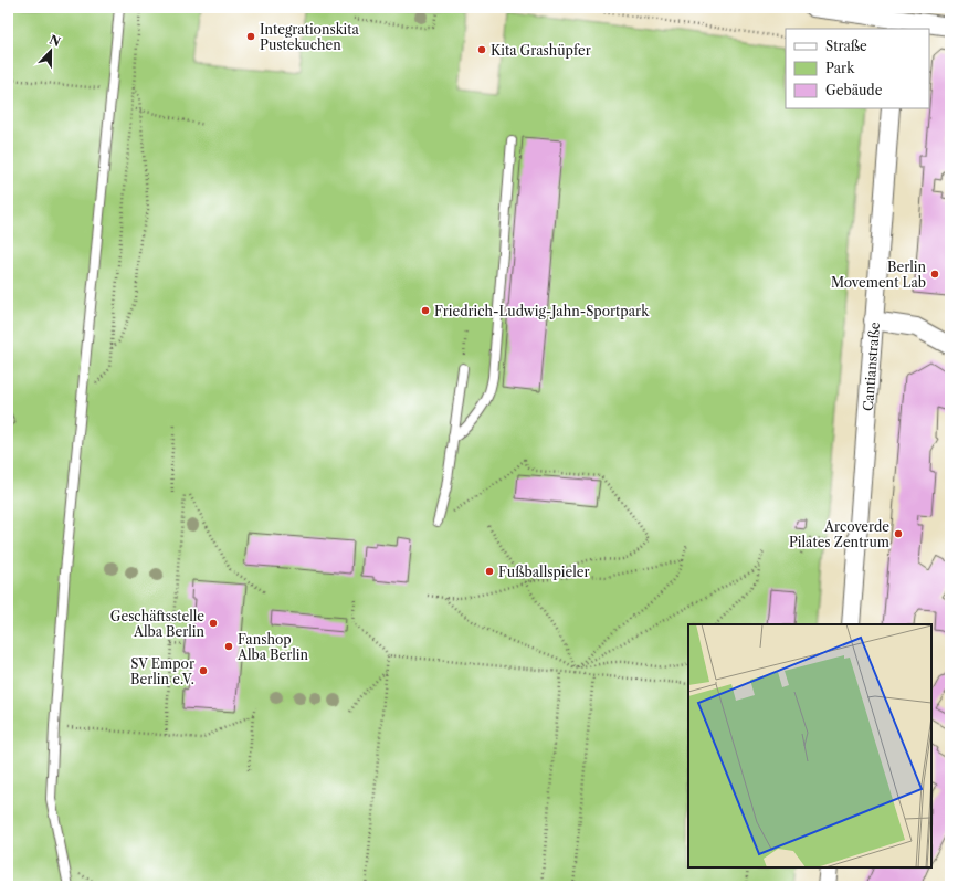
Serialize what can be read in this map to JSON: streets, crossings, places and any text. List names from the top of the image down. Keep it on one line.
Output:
{"streets":{"street":["Cantianstraße"]},"places":["Integrationskita Pustekuchen","Kita Grashüpfer","Berlin Movement Lab","Friedrich-Ludwig-Jahn-Sportpark","Arcoverde Pilates Zentrum","Fußballspieler","Geschäftsstelle Alba Berlin","Fanshop Alba Berlin","SV Empor Berlin e.V."],"legend":["Straße","Park","Gebäude"],"north":"top"}
